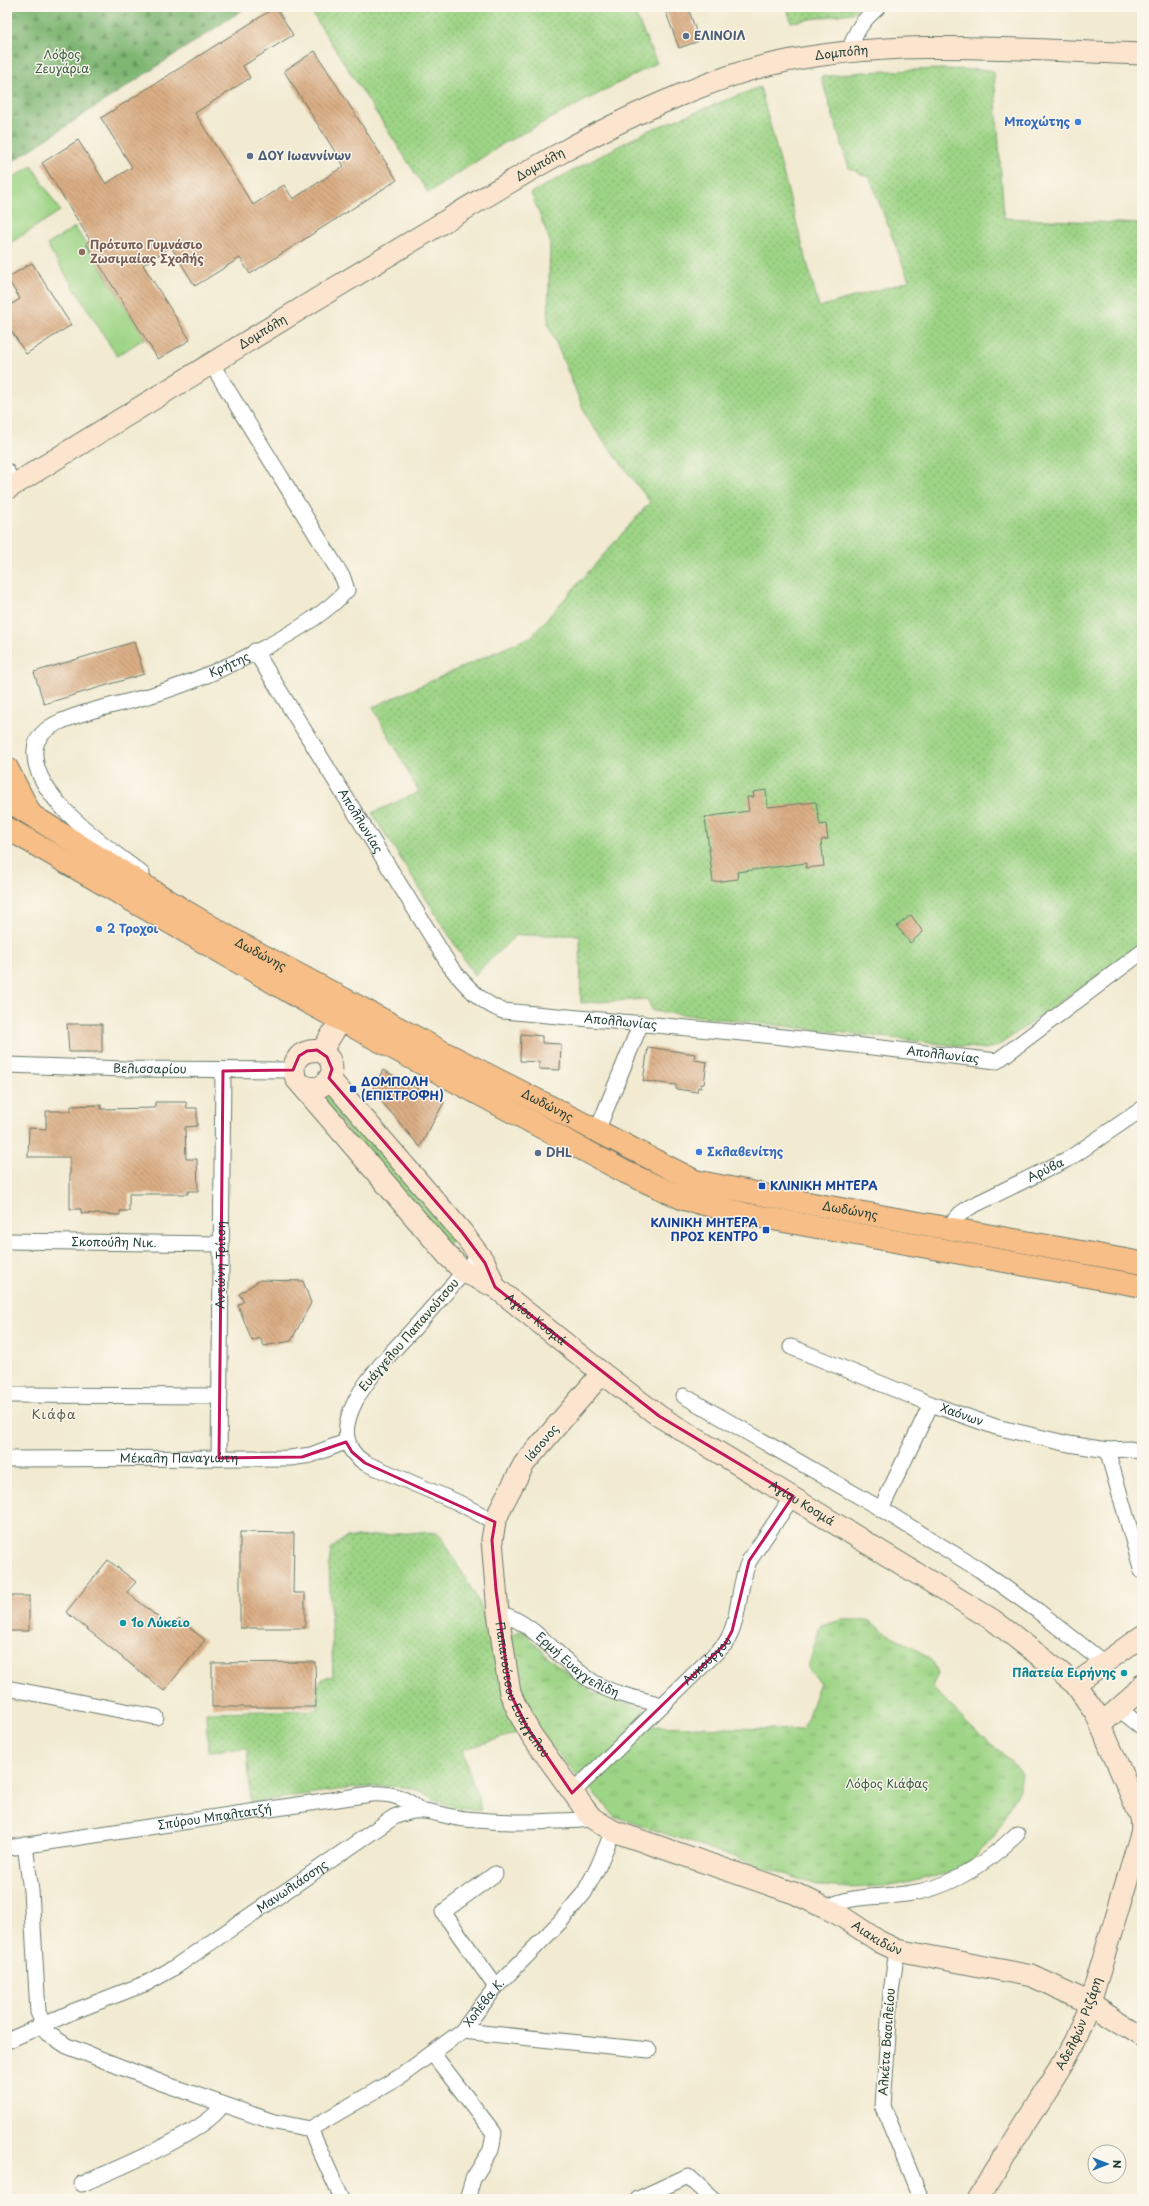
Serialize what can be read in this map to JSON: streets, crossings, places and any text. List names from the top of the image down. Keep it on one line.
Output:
{"streets":{"main road":["Δωδώνης"],"street":["Δομπόλη","Κρήτης","Απολλωνίας","Βελισσαρίου","Αρύβα","Σκοπούλη Νικ.","Αντώνη Τρίτση","Αγίου Κοσμά","Ευάγγελου Παπανούτσου","Χαόνων","Ιάσονος","Μέκαλη Παναγιώτη","Λυκούργου","Ερμή Ευαγγελίδη","Παπανούτσου Ευάγγελου","Σπύρου Μπαλτατζή","Μανωλιάσσης","Αιακιδών","Χολέβα Κ.","Αδελφών Ριζάρη","Αλκέτα Βασιλείου"]},"crossings":[["Δομπόλη","Κρήτης"],["Κρήτης","Απολλωνίας"],["Κρήτης","Δωδώνης"],["Δωδώνης","Αρύβα"],["Βελισσαρίου","Αντώνη Τρίτση"],["Βελισσαρίου","Αγίου Κοσμά"],["Σκοπούλη Νικ.","Αντώνη Τρίτση"],["Αντώνη Τρίτση","Μέκαλη Παναγιώτη"],["Αγίου Κοσμά","Ευάγγελου Παπανούτσου"],["Αγίου Κοσμά","Ιάσονος"],["Αγίου Κοσμά","Λυκούργου"],["Αγίου Κοσμά","Αδελφών Ριζάρη"],["Ευάγγελου Παπανούτσου","Μέκαλη Παναγιώτη"],["Ιάσονος","Παπανούτσου Ευάγγελου"],["Λυκούργου","Ερμή Ευαγγελίδη"],["Λυκούργου","Παπανούτσου Ευάγγελου"],["Ερμή Ευαγγελίδη","Παπανούτσου Ευάγγελου"],["Παπανούτσου Ευάγγελου","Μανωλιάσσης"],["Παπανούτσου Ευάγγελου","Αιακιδών"],["Παπανούτσου Ευάγγελου","Χολέβα Κ."],["Σπύρου Μπαλτατζή","Μανωλιάσσης"],["Αιακιδών","Χολέβα Κ."],["Αιακιδών","Αδελφών Ριζάρη"],["Αιακιδών","Αλκέτα Βασιλείου"]],"districts":["Κιάφα"],"parks":["Λόφος Ζευγάρια","Λόφος Κιάφας"],"places":{"other":["ΕΛΙΝΟΙΛ","Μποχώτης","ΔΟΥ Ιωαννίνων","Πρότυπο Γυμνάσιο Ζωσιμαίας Σχολής","2 Τροχοι","Σκλαβενίτης","DHL","1ο Λύκειο","Πλατεία Ειρήνης"],"transit":["ΔΟΜΠΟΛΗ (ΕΠΙΣΤΡΟΦΗ)","ΚΛΙΝΙΚΗ ΜΗΤΕΡΑ","ΚΛΙΝΙΚΗ ΜΗΤΕΡΑ ΠΡΟΣ ΚΕΝΤΡΟ"]},"north":"right"}
